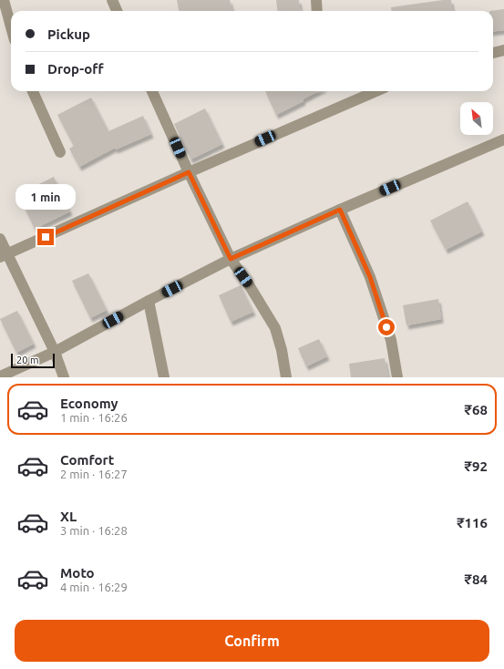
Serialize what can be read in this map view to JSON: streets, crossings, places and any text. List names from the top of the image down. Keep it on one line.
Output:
{"scale_bar":"20 m","north":"top left","page":{"banner":["Pickup","Drop-off"],"bubble":"1 min","scale":"20 m","list":[{"name":"Economy","note":"1 min · 16:26","value":"₹68"},{"name":"Comfort","note":"2 min · 16:27","value":"₹92"},{"name":"XL","note":"3 min · 16:28","value":"₹116"},{"name":"Moto","note":"4 min · 16:29","value":"₹84"}],"buttons":"Confirm"}}
